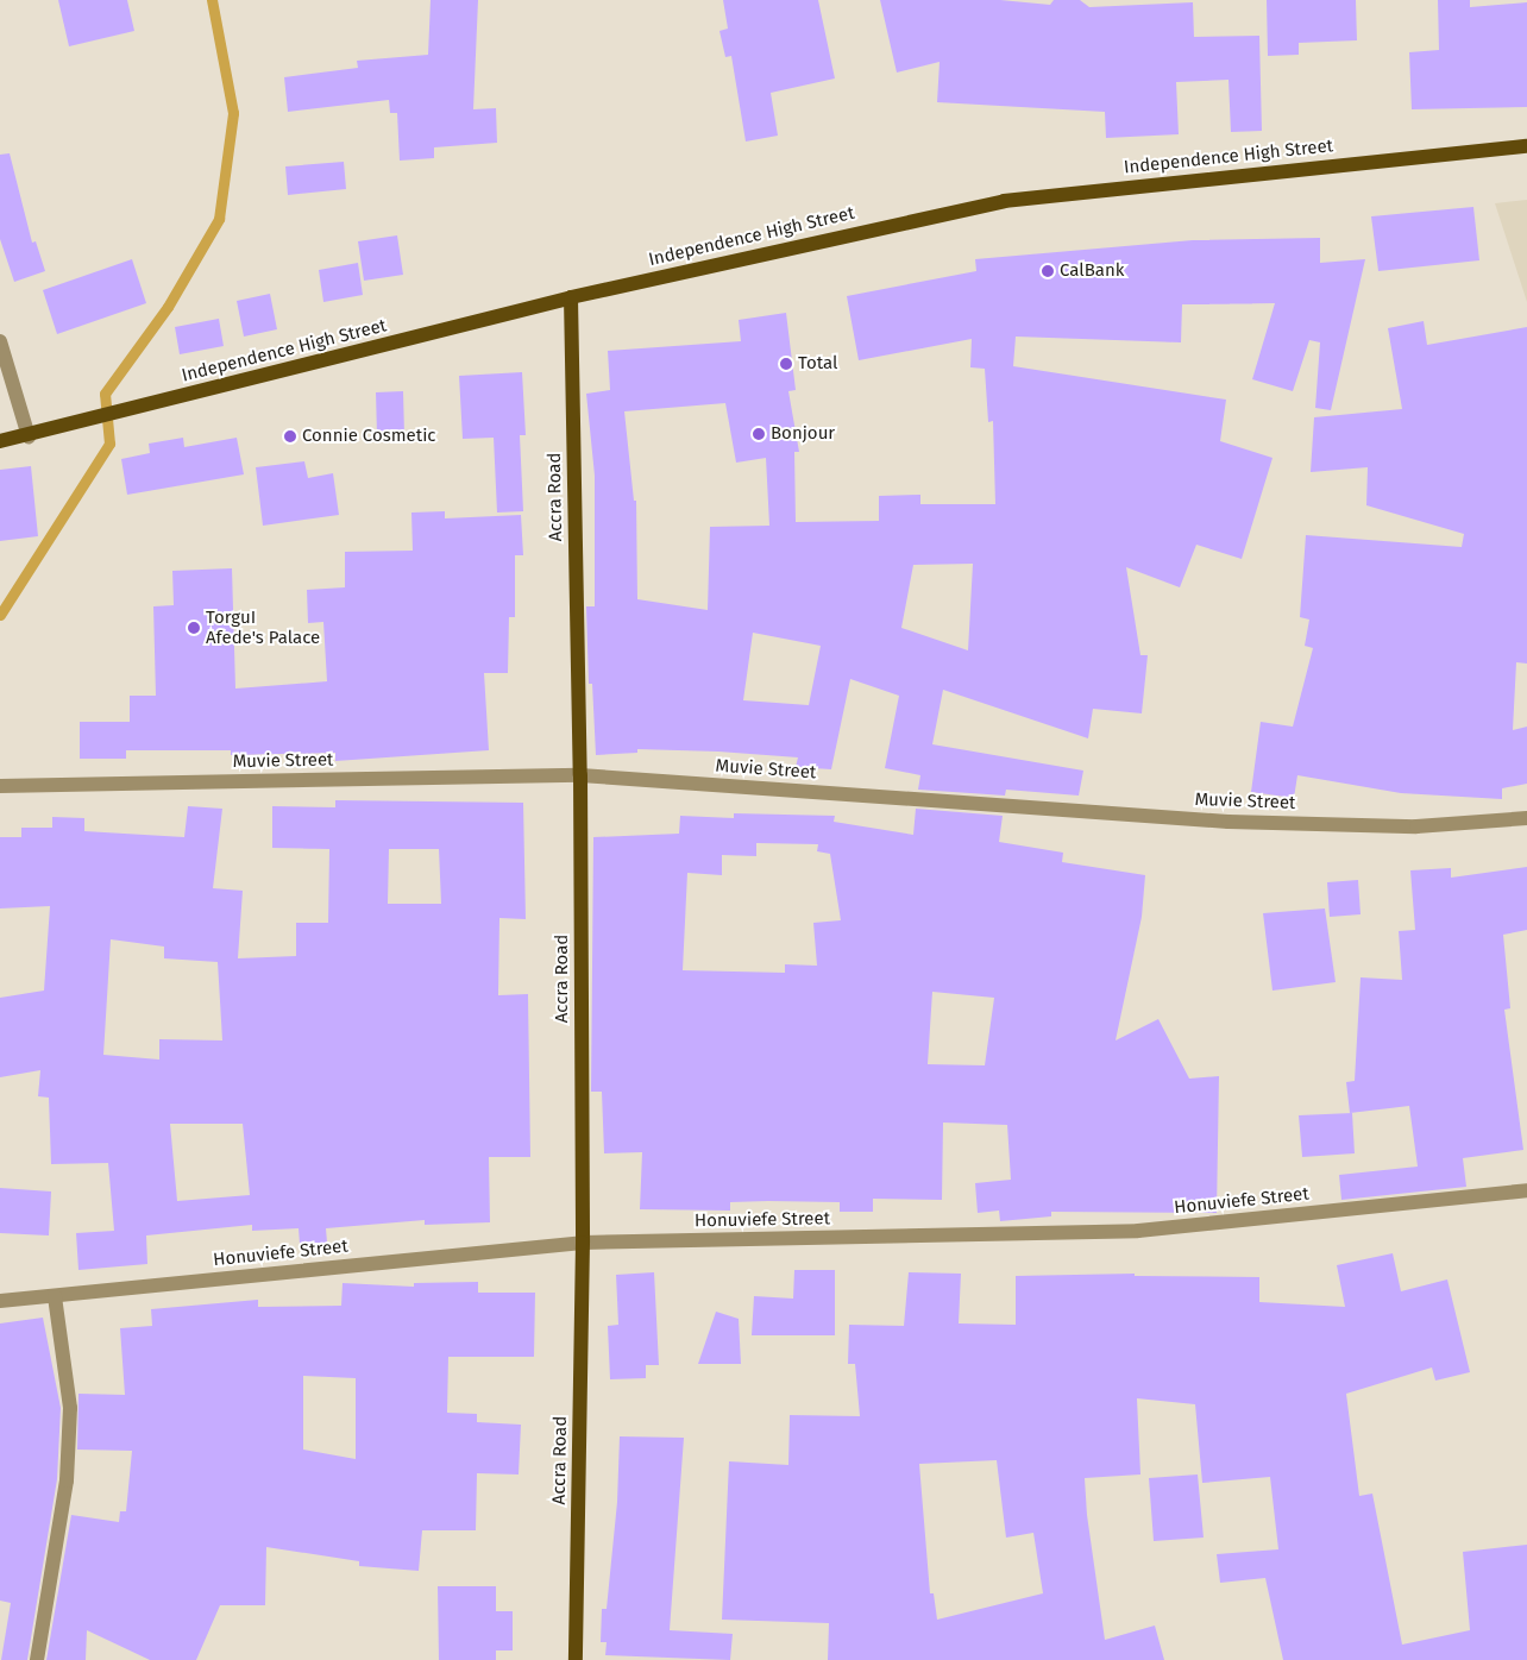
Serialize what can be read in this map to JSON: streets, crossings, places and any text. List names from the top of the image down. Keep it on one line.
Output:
{"streets":{"main road":["Independence High Street","Accra Road"],"street":["Muvie Street","Honuviefe Street"]},"crossings":[["Independence High Street","Accra Road"],["Accra Road","Muvie Street"],["Accra Road","Honuviefe Street"]],"places":["CalBank","Total","Bonjour","Connie Cosmetic","TorguI Afede's Palace"]}
